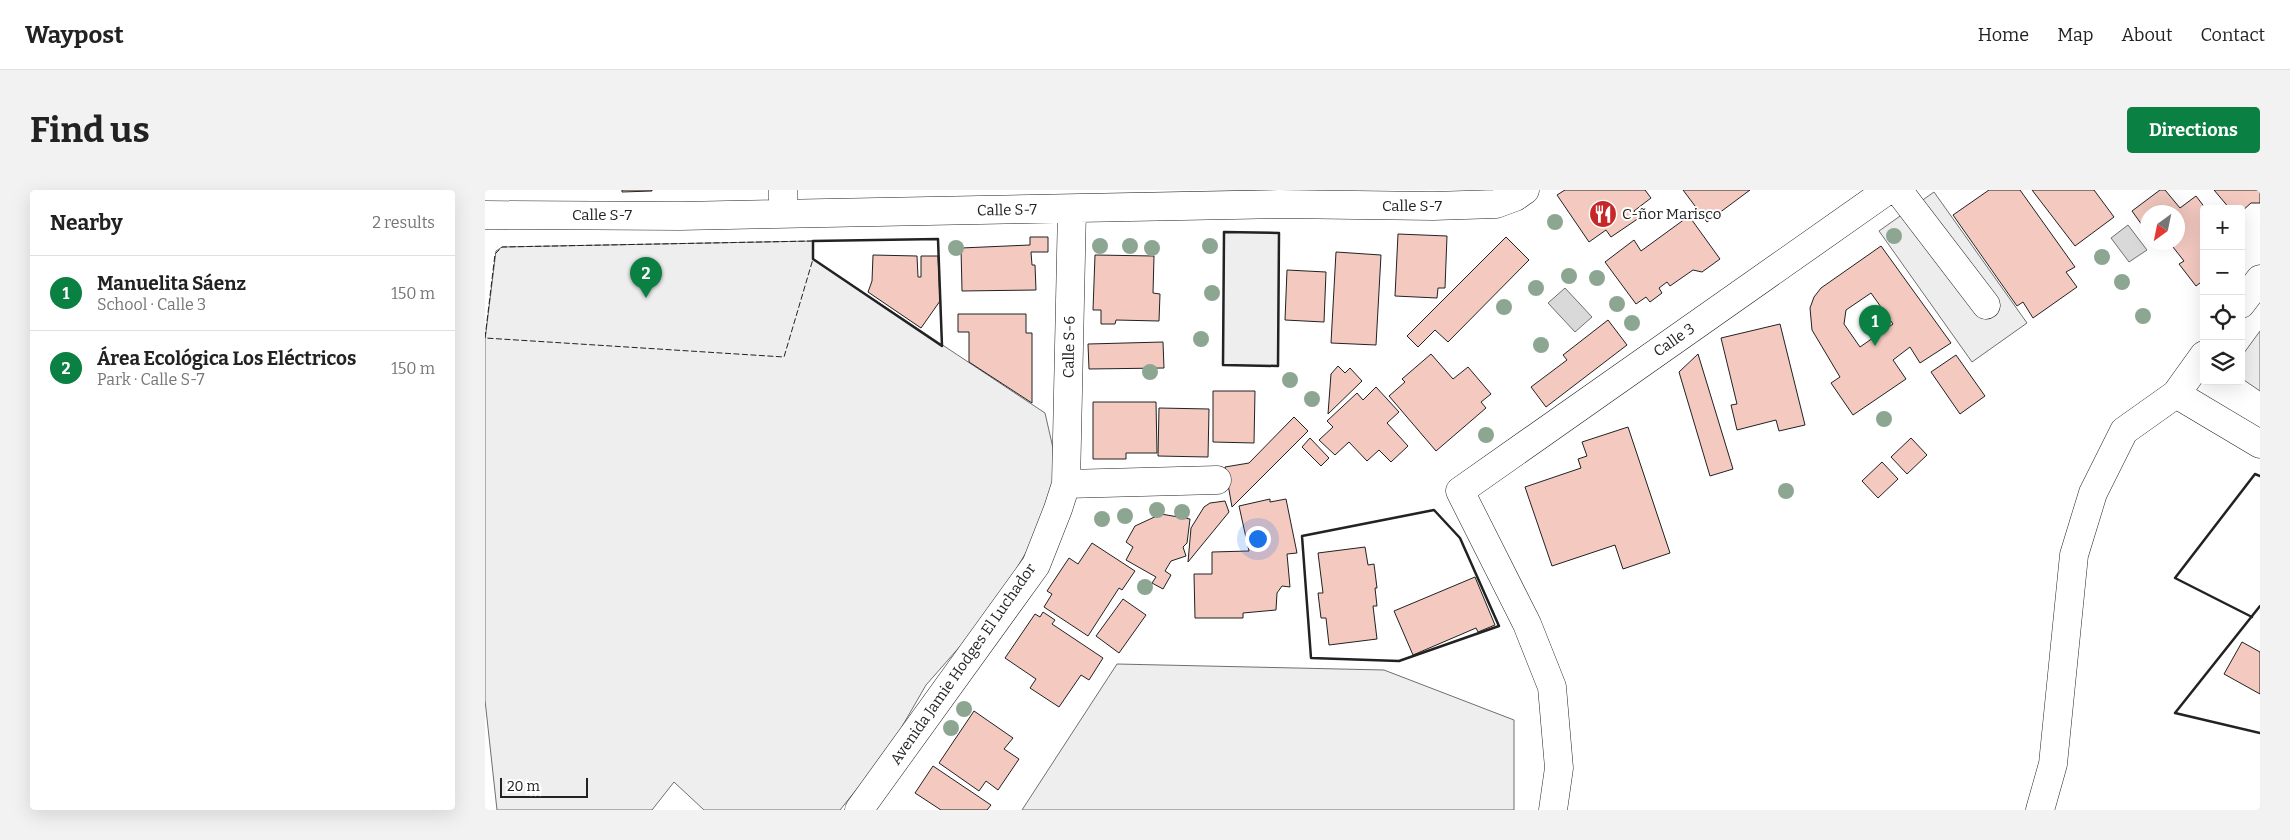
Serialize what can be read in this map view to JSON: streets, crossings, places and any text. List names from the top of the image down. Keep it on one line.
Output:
{"streets":{"street":["Calle S-7","Calle 3","Calle S-6","Avenida Jamie Hodges El Luchador"]},"crossings":[["Calle S-7","Calle S-6"],["Calle S-6","Avenida Jamie Hodges El Luchador"]],"places":{"restaurant":["C-ñor Marisco"]},"scale_bar":"20 m","north":"bottom left","page":{"header":"Waypost","nav":["Home","Map","About","Contact"],"buttons":"Directions","title":"Find us","heading":["Nearby","2 results"],"map_buttons":["+","−"],"list":[{"mark":"1","name":"Manuelita Sáenz","note":"School · Calle 3","value":"150 m"},{"mark":"2","name":"Área Ecológica Los Eléctricos","note":"Park · Calle S-7","value":"150 m"}],"pins":["2","1"],"scale":"20 m"}}
